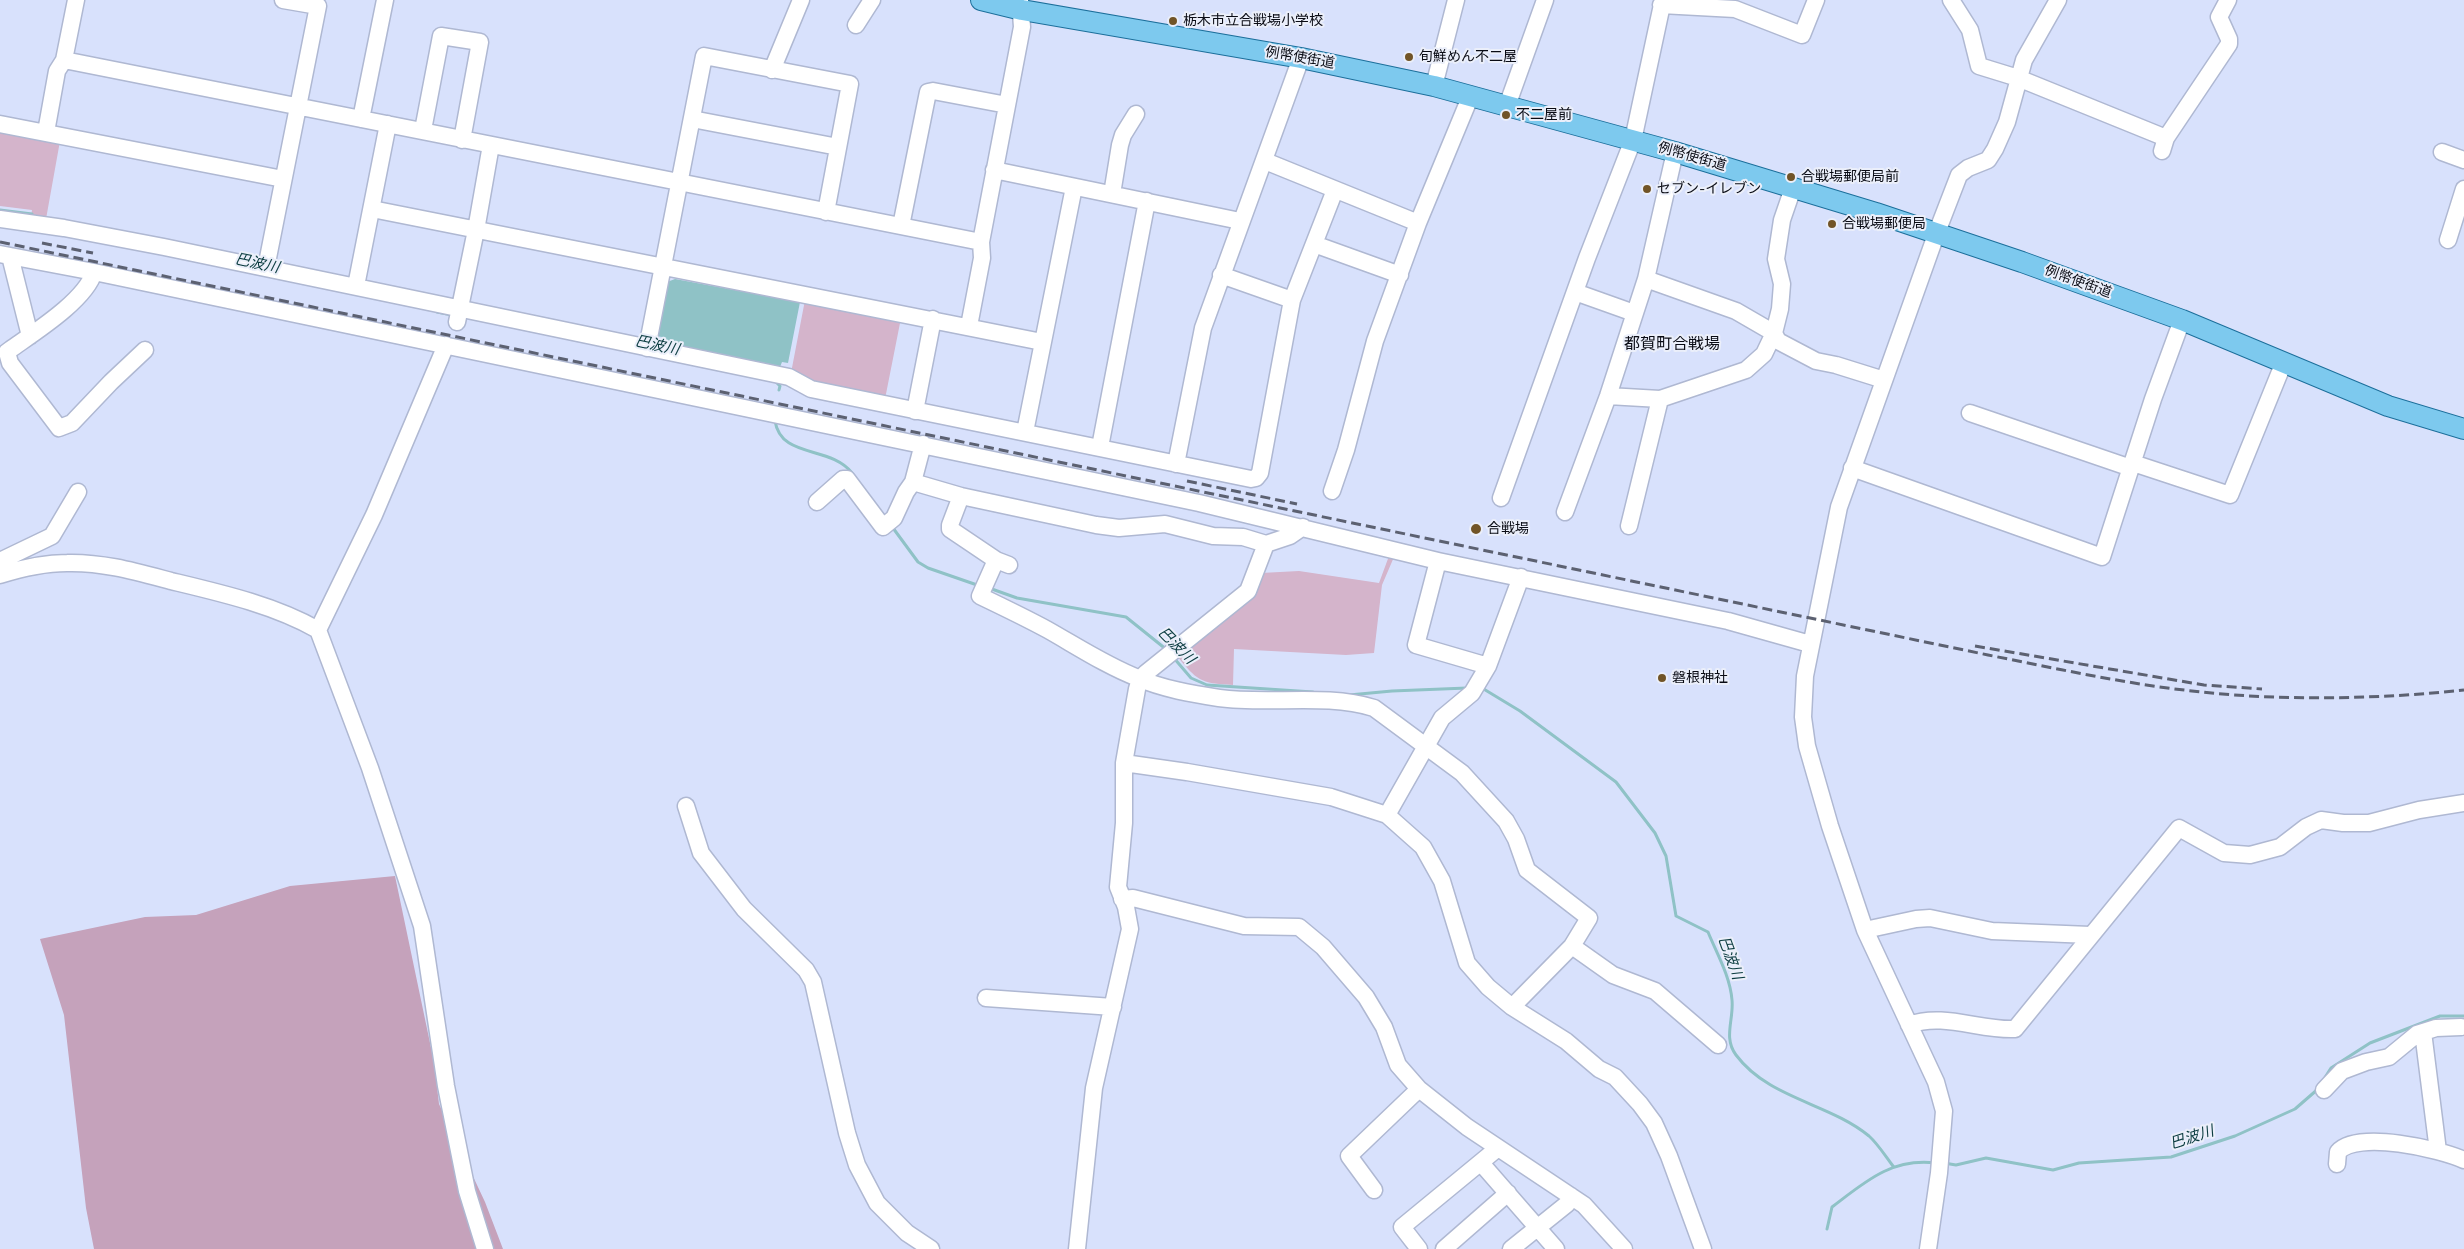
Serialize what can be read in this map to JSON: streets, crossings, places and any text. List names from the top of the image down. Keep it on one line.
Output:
{"streets":{"main road":["例幣使街道"]},"districts":["都賀町合戦場"],"water":["巴波川"],"places":["栃木市立合戦場小学校","旬鮮めん不二屋","不二屋前","合戦場郵便局前","セブン-イレブン","合戦場郵便局","合戦場","磐根神社"]}
